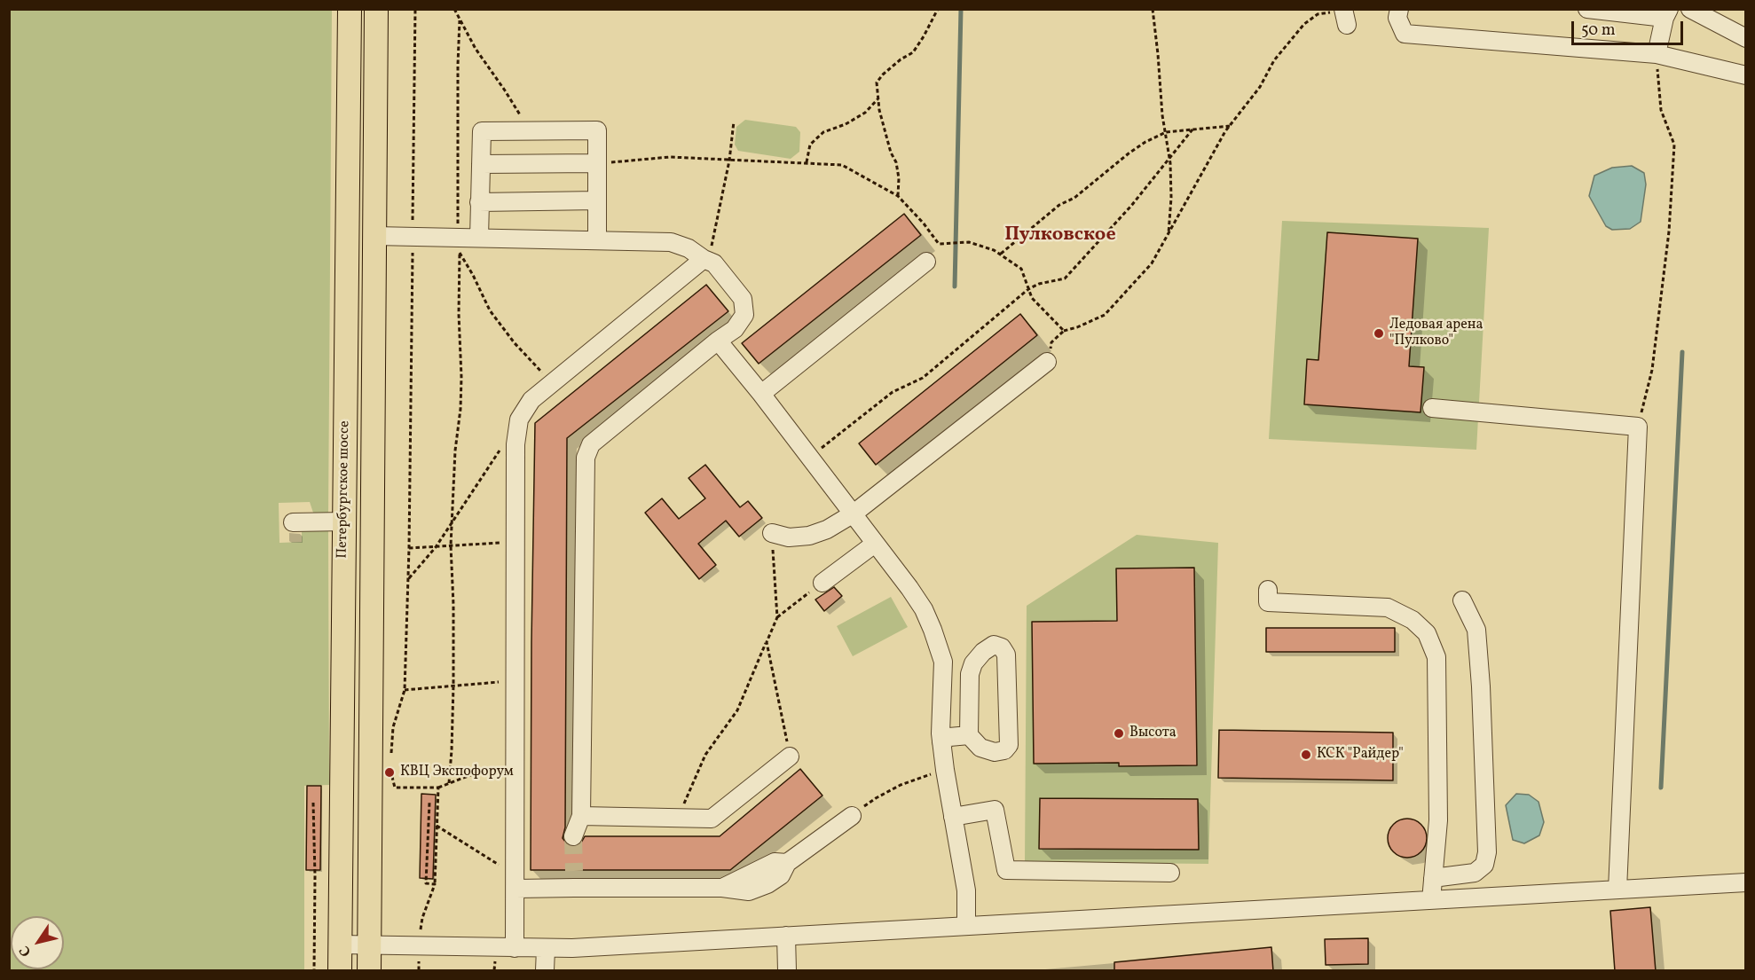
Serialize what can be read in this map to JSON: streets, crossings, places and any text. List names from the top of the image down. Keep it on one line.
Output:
{"streets":{"main road":["Петербургское шоссе"]},"districts":["Пулковское"],"places":["Ледовая арена \"Пулково\"","Высота","КСК \"Райдер\"","КВЦ Экспофорум"],"scale_bar":"50 m","north":"bottom left"}
